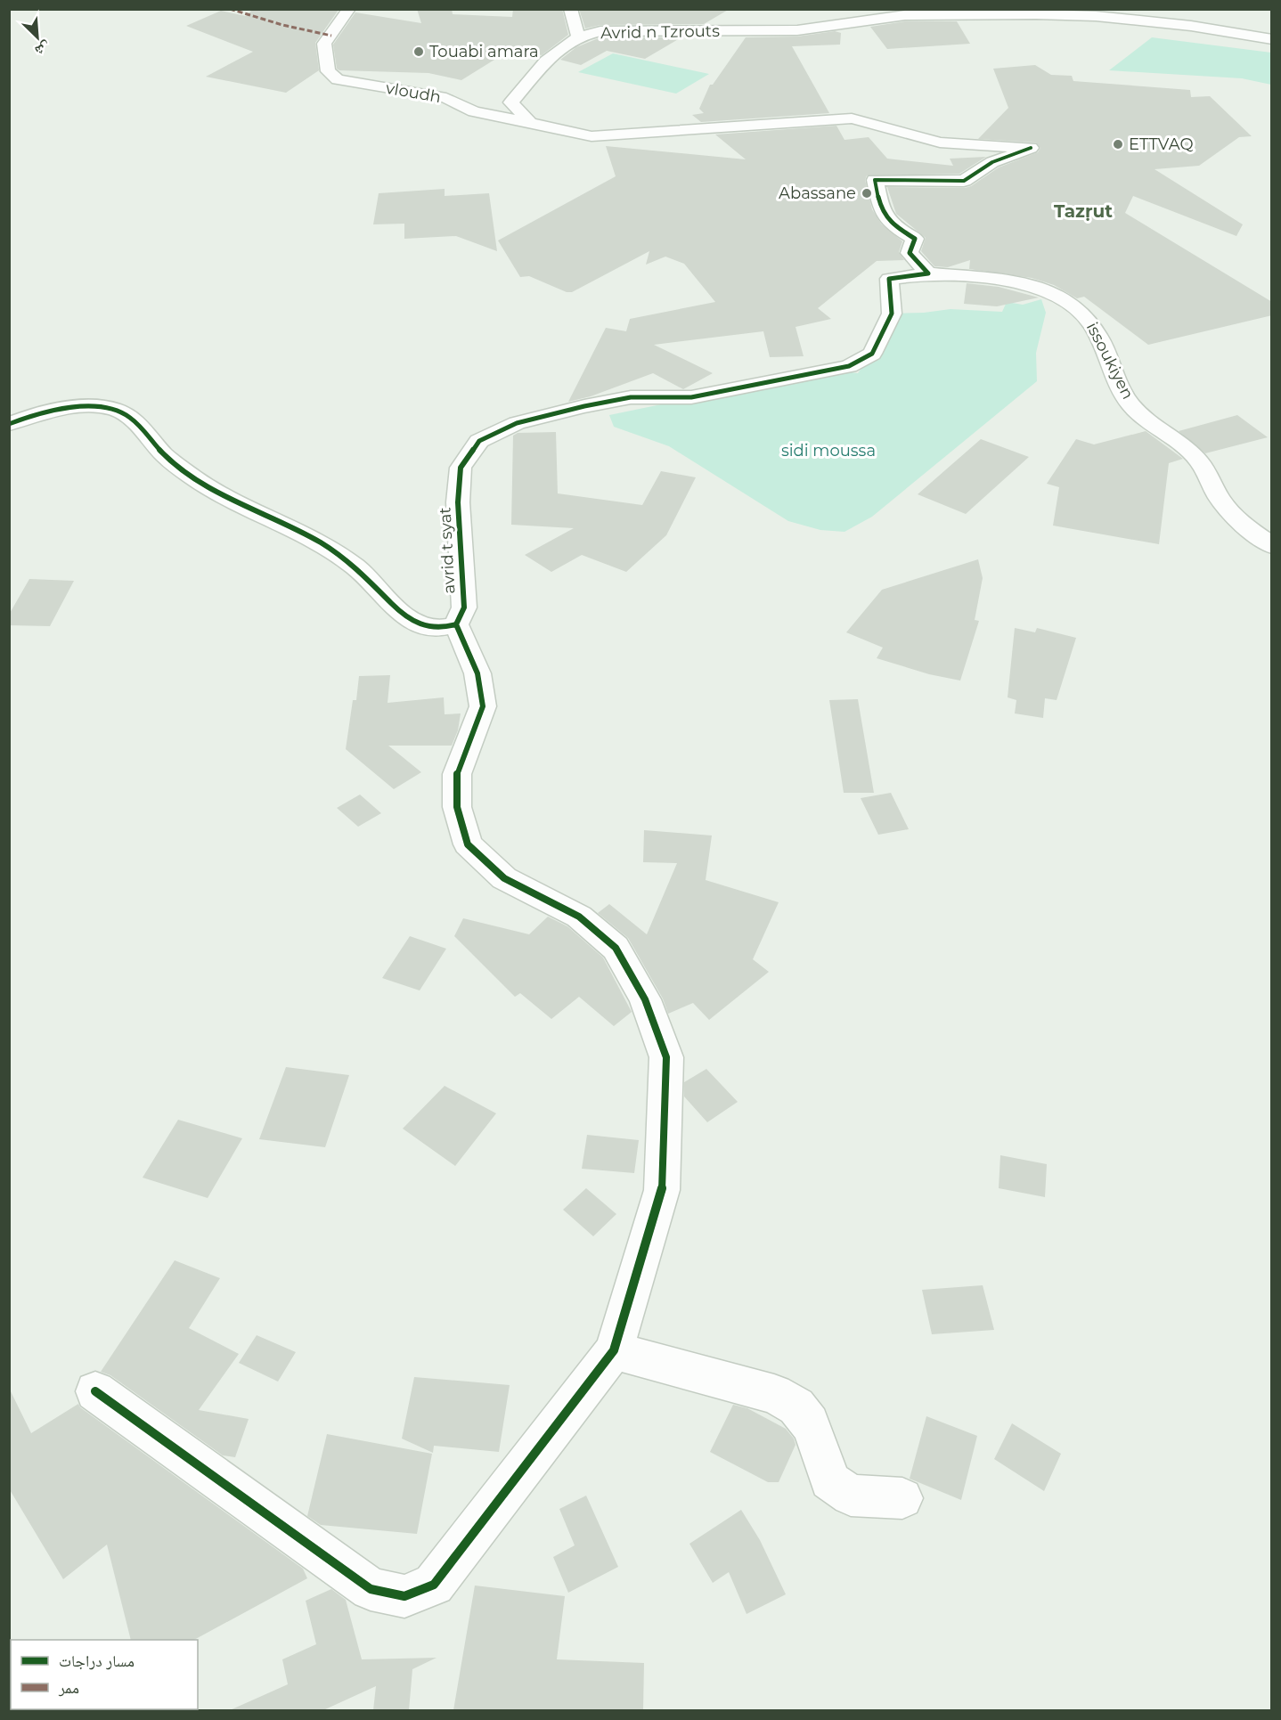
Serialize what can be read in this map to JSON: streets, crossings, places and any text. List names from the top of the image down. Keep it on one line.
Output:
{"streets":{"street":["Avrid n Tzrouts","vloudh","issoukiyen","avrid t syat"]},"crossings":[["Avrid n Tzrouts","vloudh"],["issoukiyen","avrid t syat"]],"districts":["Tazṛut"],"parks":["sidi moussa"],"places":["Touabi amara","ETTVAQ","Abassane"],"legend":["مسار دراجات","ممر"],"north":"bottom right"}
